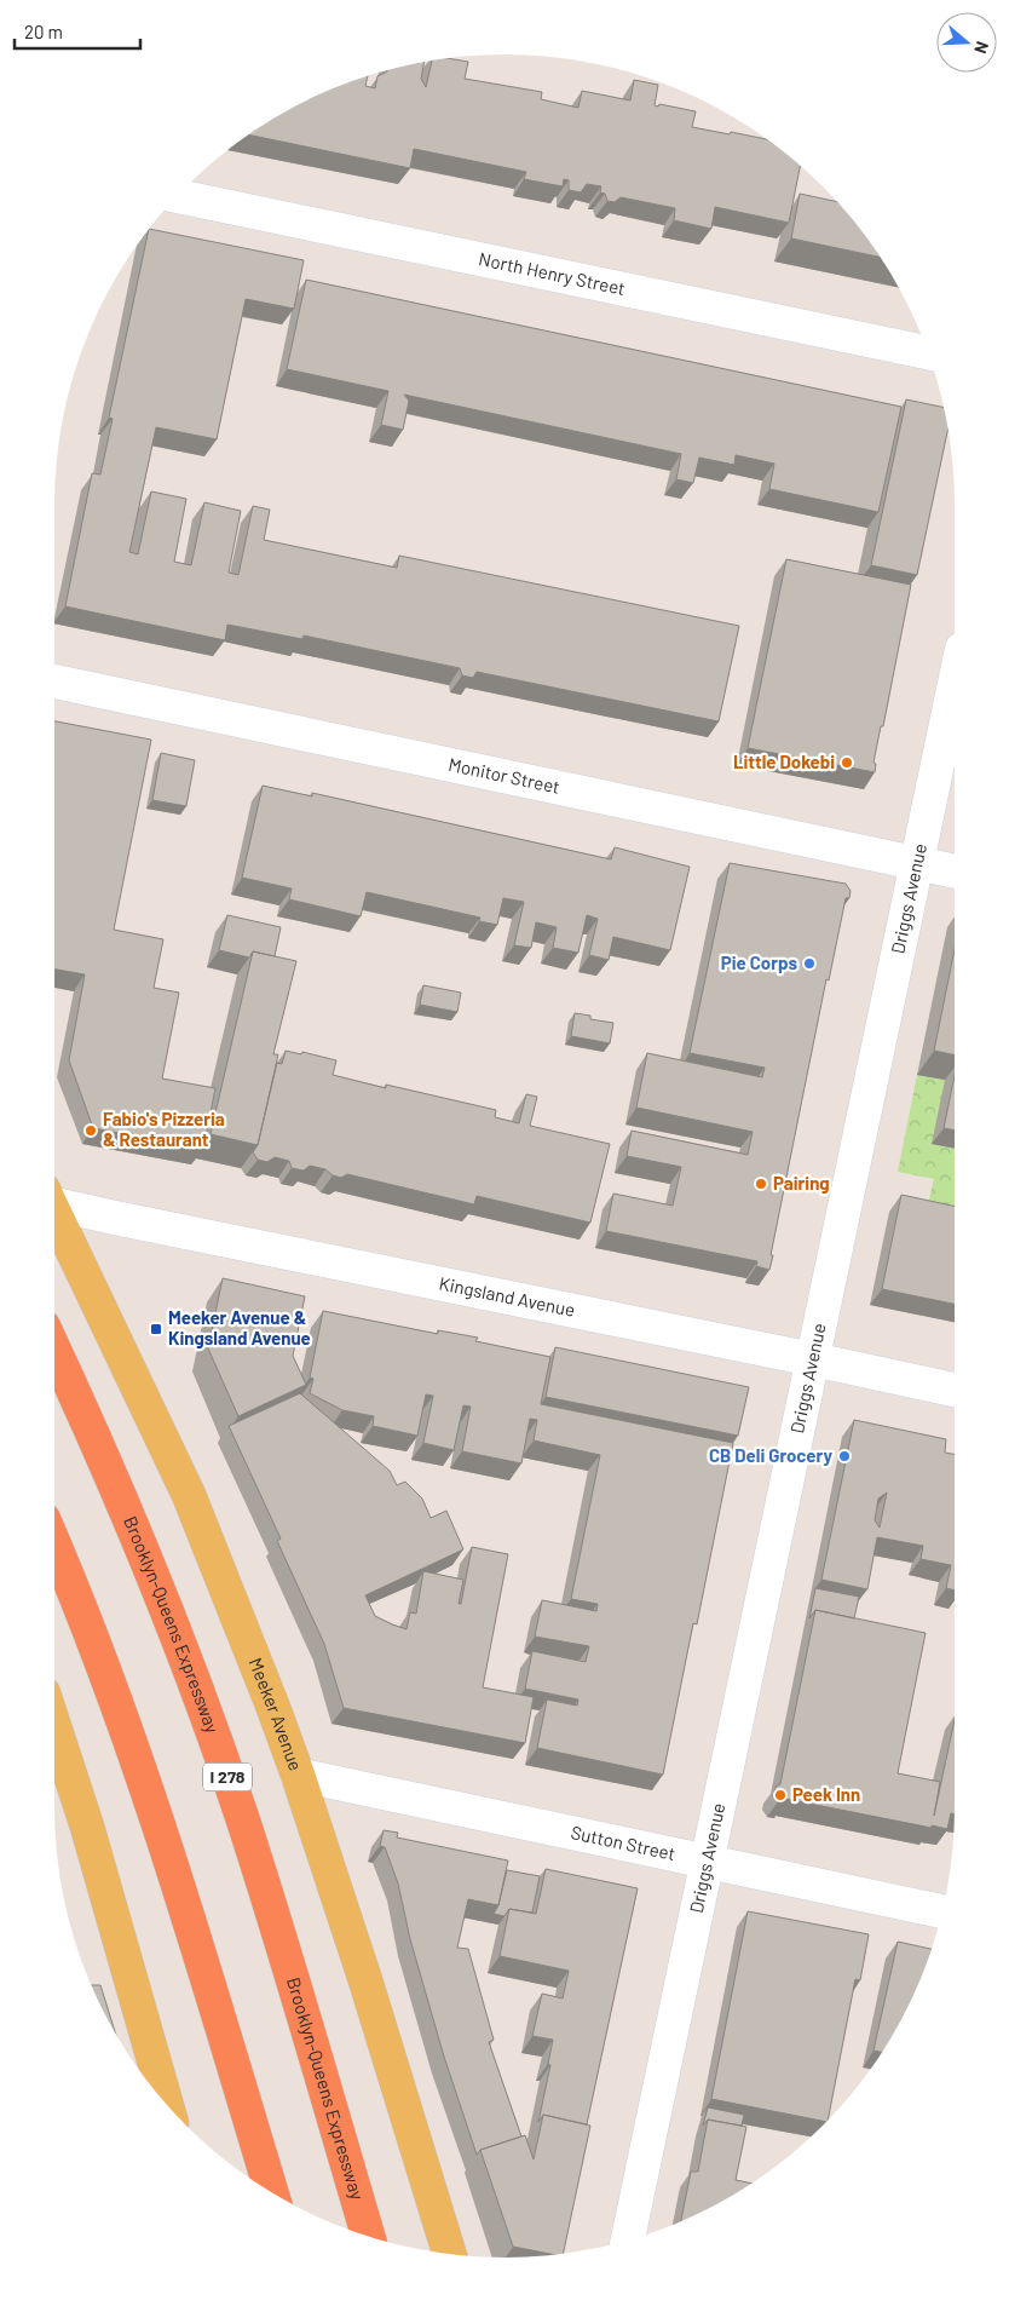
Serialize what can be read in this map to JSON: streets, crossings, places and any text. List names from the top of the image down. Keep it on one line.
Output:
{"streets":{"highway":["Brooklyn-Queens Expressway","I 278"],"main road":["Meeker Avenue"],"street":["North Henry Street","Monitor Street","Driggs Avenue","Kingsland Avenue","Sutton Street"]},"crossings":[["Monitor Street","Driggs Avenue"],["Driggs Avenue","Kingsland Avenue"],["Driggs Avenue","Sutton Street"],["Meeker Avenue","Sutton Street"]],"places":{"other":["Little Dokebi","Pie Corps","Fabio's Pizzeria & Restaurant","Pairing","CB Deli Grocery","Peek Inn"],"transit":["Meeker Avenue & Kingsland Avenue"]},"scale_bar":"20 m","north":"right"}
